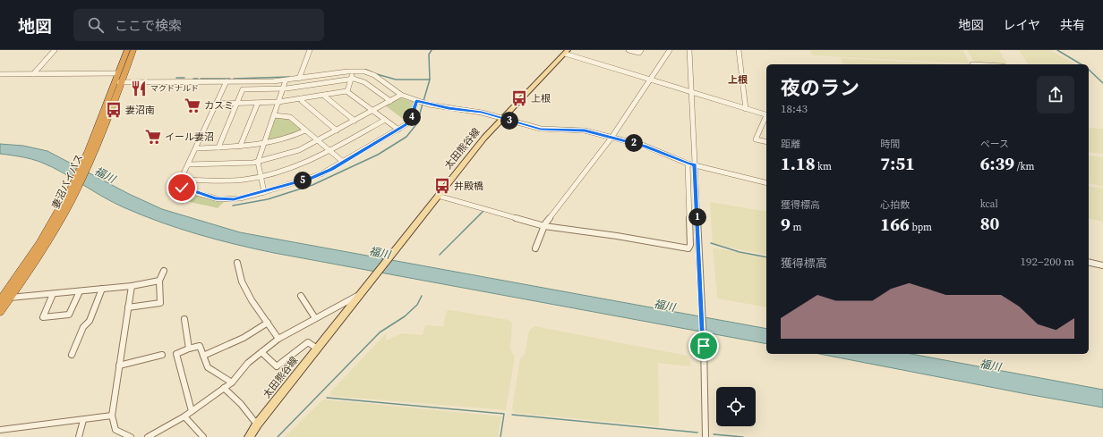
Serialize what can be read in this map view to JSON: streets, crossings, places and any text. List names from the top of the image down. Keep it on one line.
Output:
{"streets":{"highway":["妻沼バイパス"],"main road":["太田熊谷線"]},"districts":["上根"],"water":["福川"],"places":{"restaurant":["マクドナルド"],"bus stop":["上根","妻沼南","井殿橋"],"supermarket":["カスミ","イール妻沼"]},"page":{"header":"地図","search":"ここで検索","nav":["地図","レイヤ","共有"],"heading":["夜のラン","18:43"],"pins":["4","3","2","5","1"],"stats":[["距離","1.18 km"],["時間","7:51"],["ペース","6:39 /km"],["獲得標高","9 m"],["心拍数","166 bpm"],["kcal","80"]],"chart":["獲得標高","192–200 m"]}}
